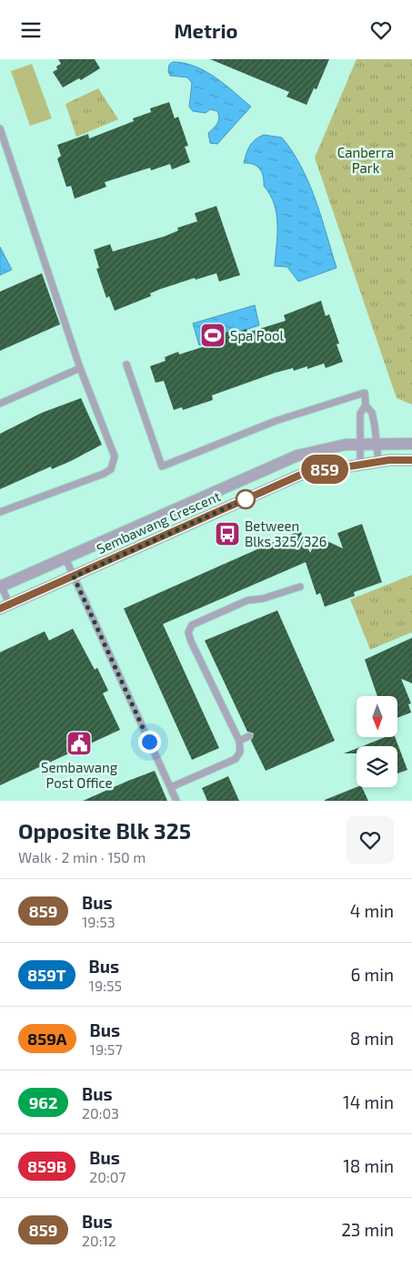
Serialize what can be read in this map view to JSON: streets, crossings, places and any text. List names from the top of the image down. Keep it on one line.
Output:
{"streets":{"street":["Sembawang Crescent"]},"parks":["Canberra Park"],"places":{"sports":["Spa Pool"],"bus stop":["Between Blks 325/326"],"public building":["Sembawang Post Office"]},"lines":["bus line 859"],"north":"bottom","page":{"header":"Metrio","on_map":"859","heading":["Opposite Blk 325","Walk · 2 min · 150 m"],"list":[{"mark":"859","name":"Bus","note":"19:53","value":"4 min"},{"mark":"859T","name":"Bus","note":"19:55","value":"6 min"},{"mark":"859A","name":"Bus","note":"19:57","value":"8 min"},{"mark":"962","name":"Bus","note":"20:03","value":"14 min"},{"mark":"859B","name":"Bus","note":"20:07","value":"18 min"},{"mark":"859","name":"Bus","note":"20:12","value":"23 min"}]}}
